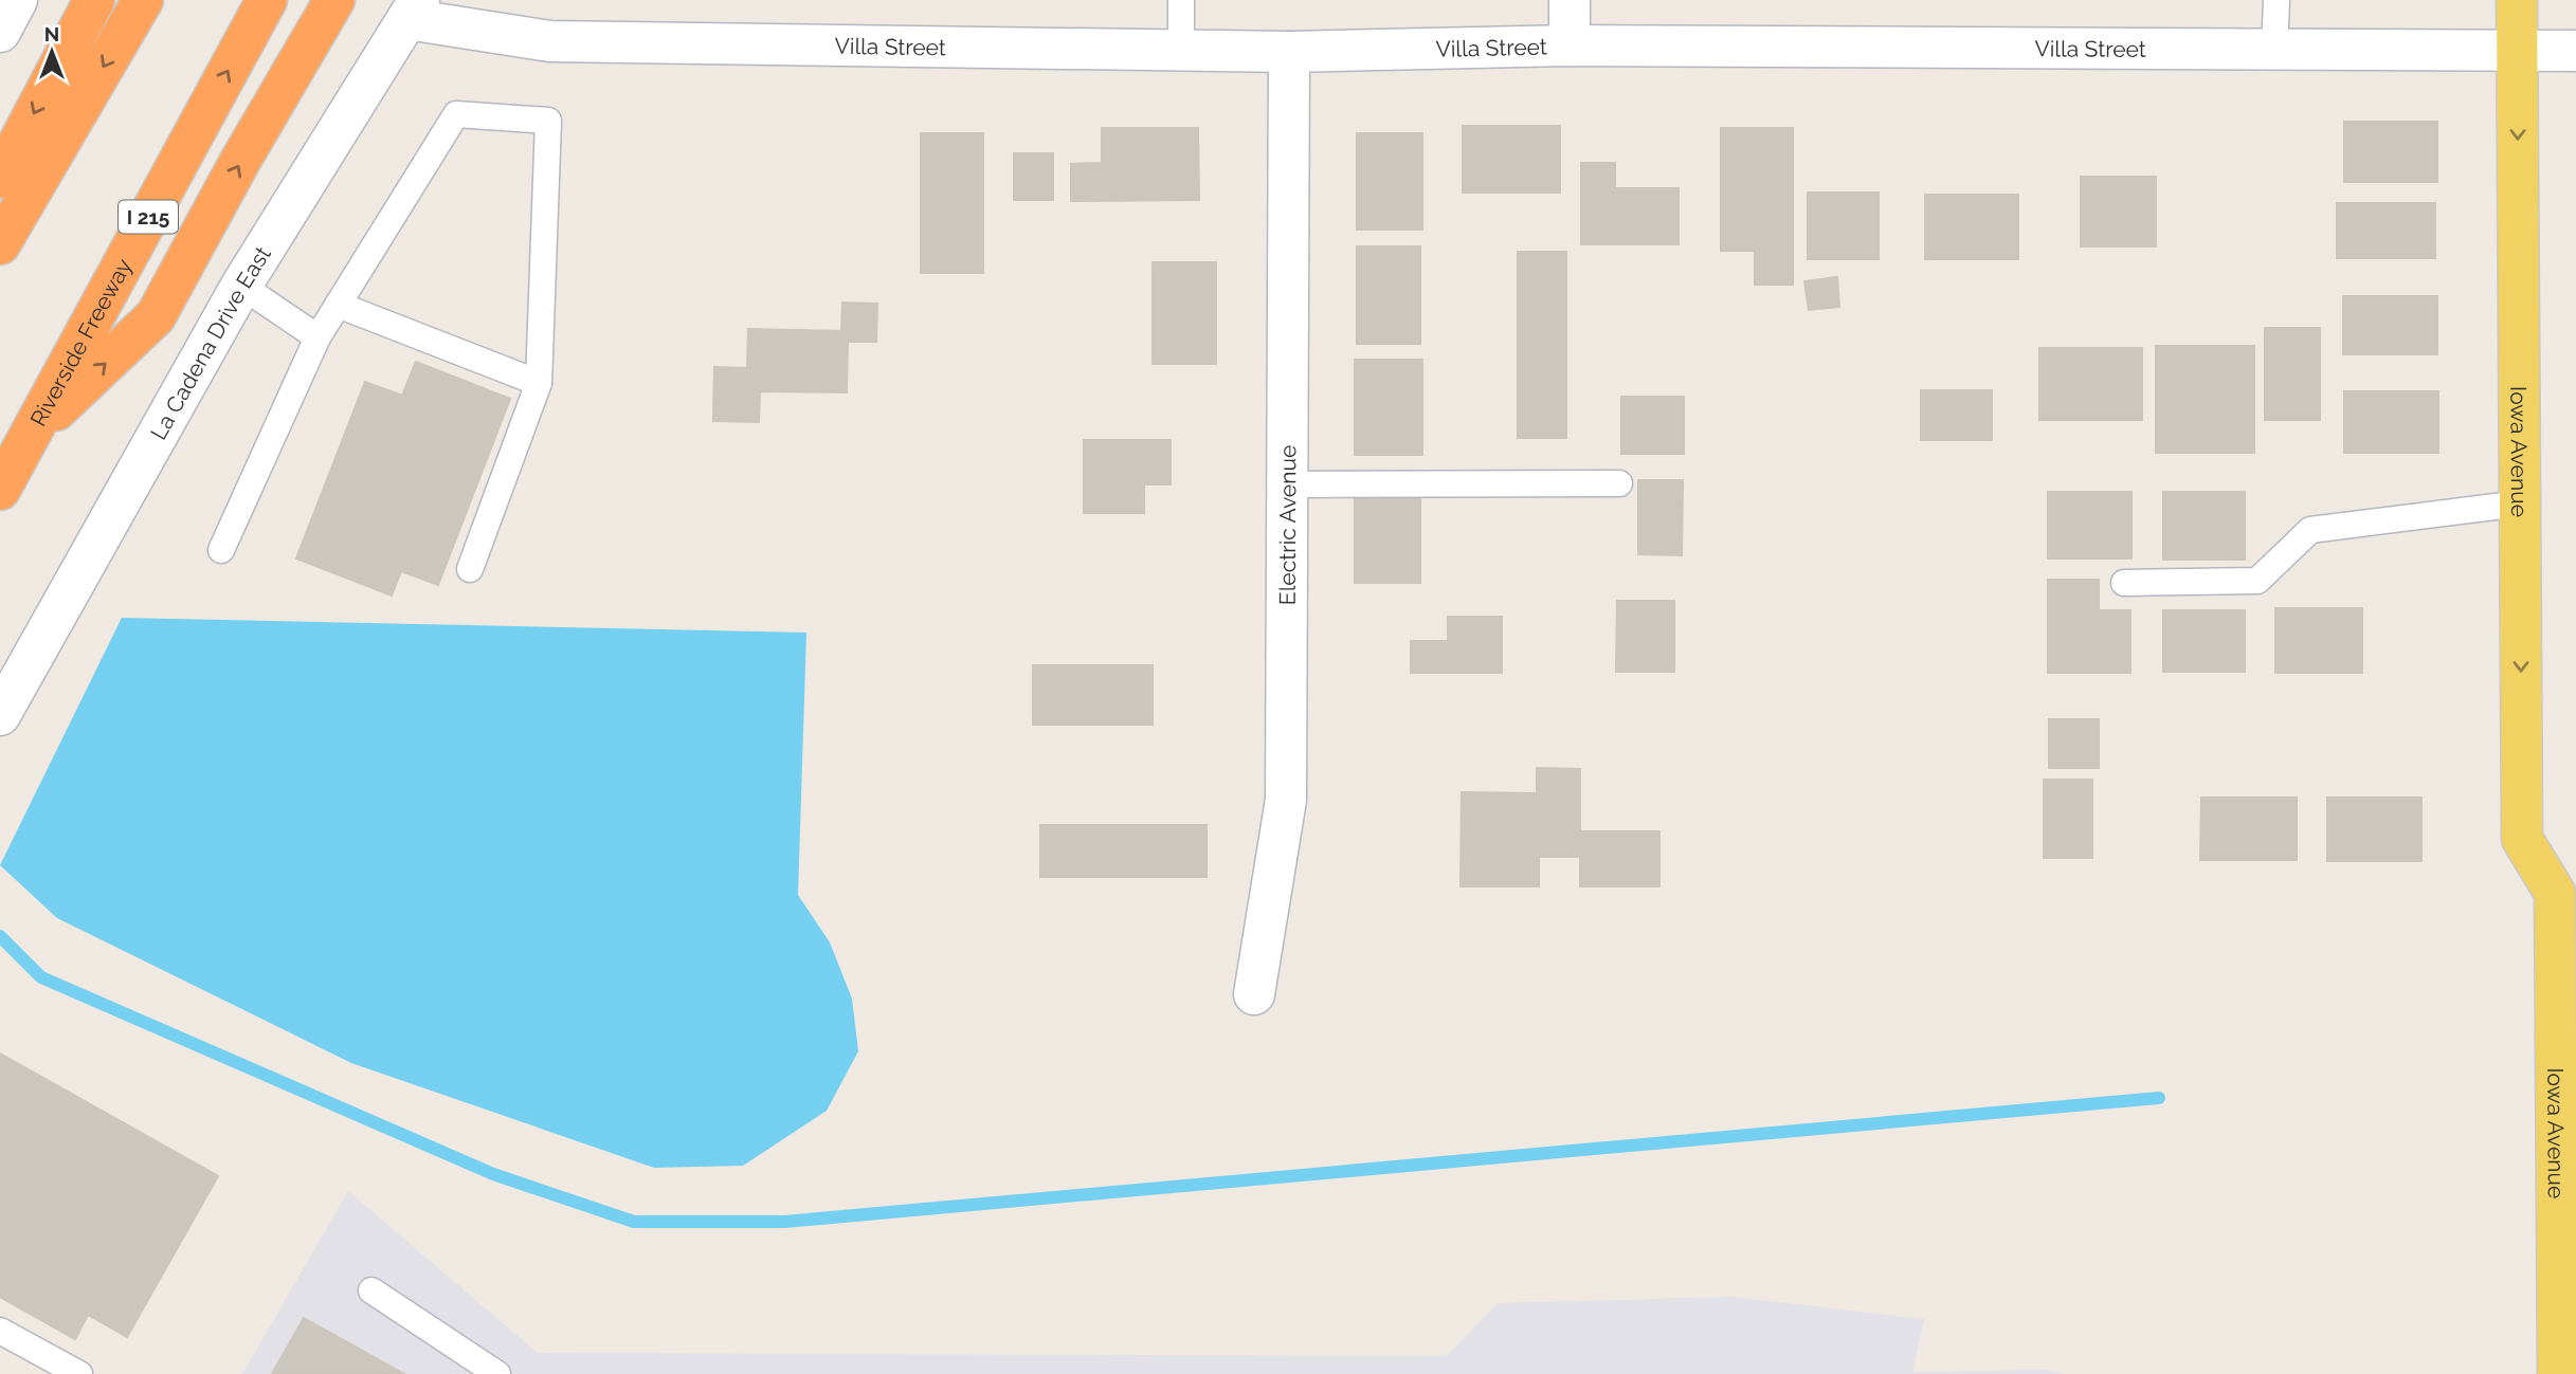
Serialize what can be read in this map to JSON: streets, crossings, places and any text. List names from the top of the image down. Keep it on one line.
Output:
{"streets":{"highway":["I 215","Riverside Freeway"],"main road":["Iowa Avenue"],"street":["Villa Street","La Cadena Drive East","Electric Avenue"]},"crossings":[["Villa Street","La Cadena Drive East"],["Villa Street","Iowa Avenue"],["Villa Street","Electric Avenue"]],"one_way":["Iowa Avenue"],"north":"top"}
